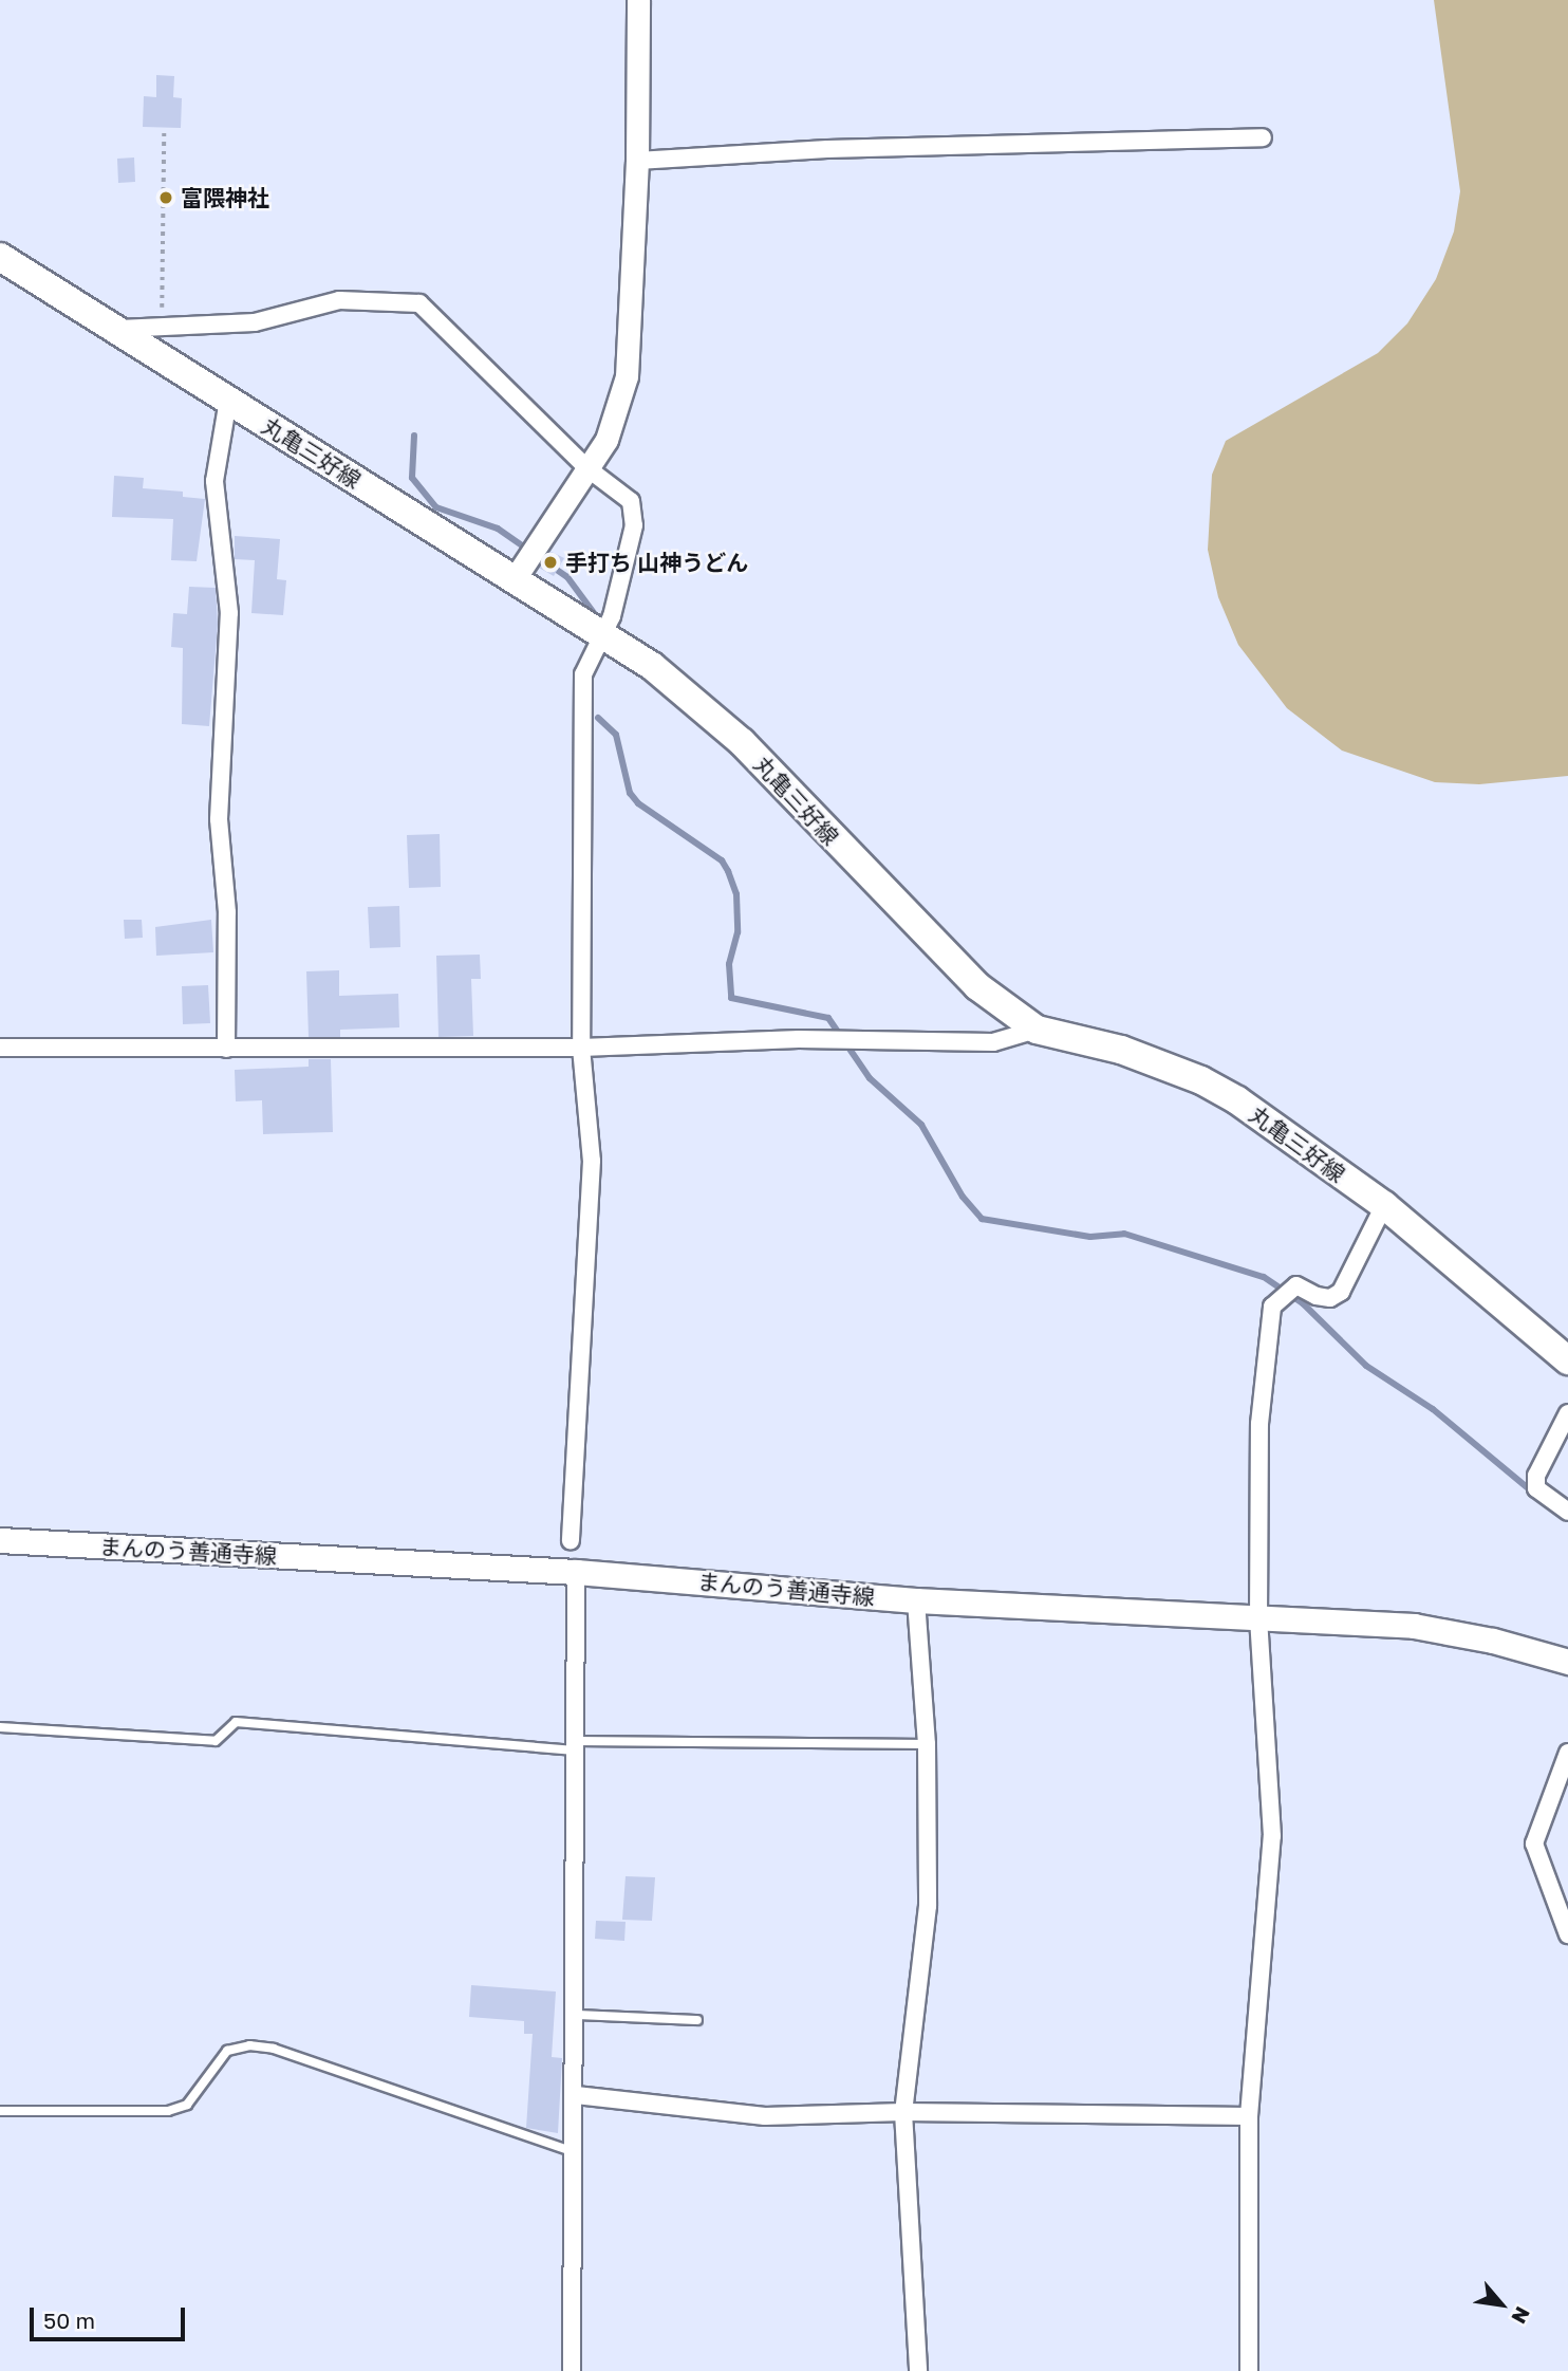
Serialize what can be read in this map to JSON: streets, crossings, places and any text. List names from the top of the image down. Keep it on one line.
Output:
{"streets":{"main road":["丸亀三好線","まんのう善通寺線"]},"places":["富隈神社","手打ち 山神うどん"],"scale_bar":"50 m","north":"bottom right"}
